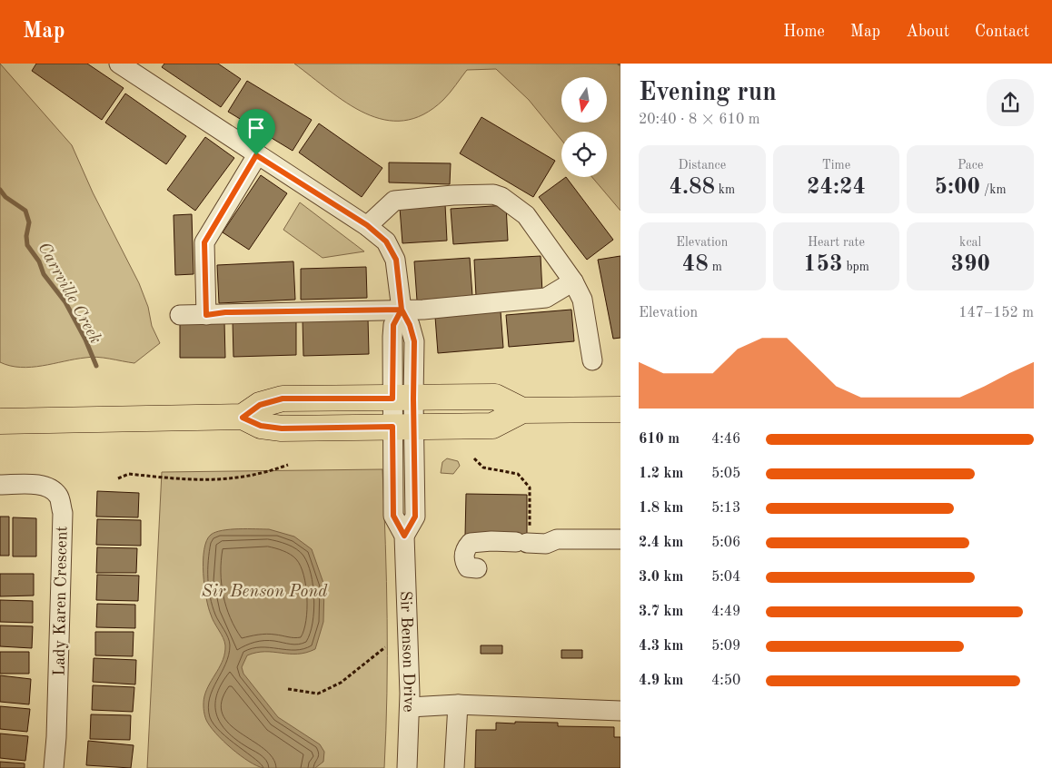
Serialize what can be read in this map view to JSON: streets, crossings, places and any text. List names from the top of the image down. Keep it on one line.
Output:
{"streets":{"street":["Lady Karen Crescent","Sir Benson Drive"]},"water":["Carrville Creek","Sir Benson Pond"],"north":"bottom","page":{"header":"Map","nav":["Home","Map","About","Contact"],"heading":["Evening run","20:40 · 8 × 610 m"],"stats":[["Distance","4.88 km"],["Time","24:24"],["Pace","5:00 /km"],["Elevation","48 m"],["Heart rate","153 bpm"],["kcal","390"]],"chart":["Elevation","147–152 m"],"list":[{"name":"610 m","note":"4:46"},{"name":"1.2 km","note":"5:05"},{"name":"1.8 km","note":"5:13"},{"name":"2.4 km","note":"5:06"},{"name":"3.0 km","note":"5:04"},{"name":"3.7 km","note":"4:49"},{"name":"4.3 km","note":"5:09"},{"name":"4.9 km","note":"4:50"}]}}
